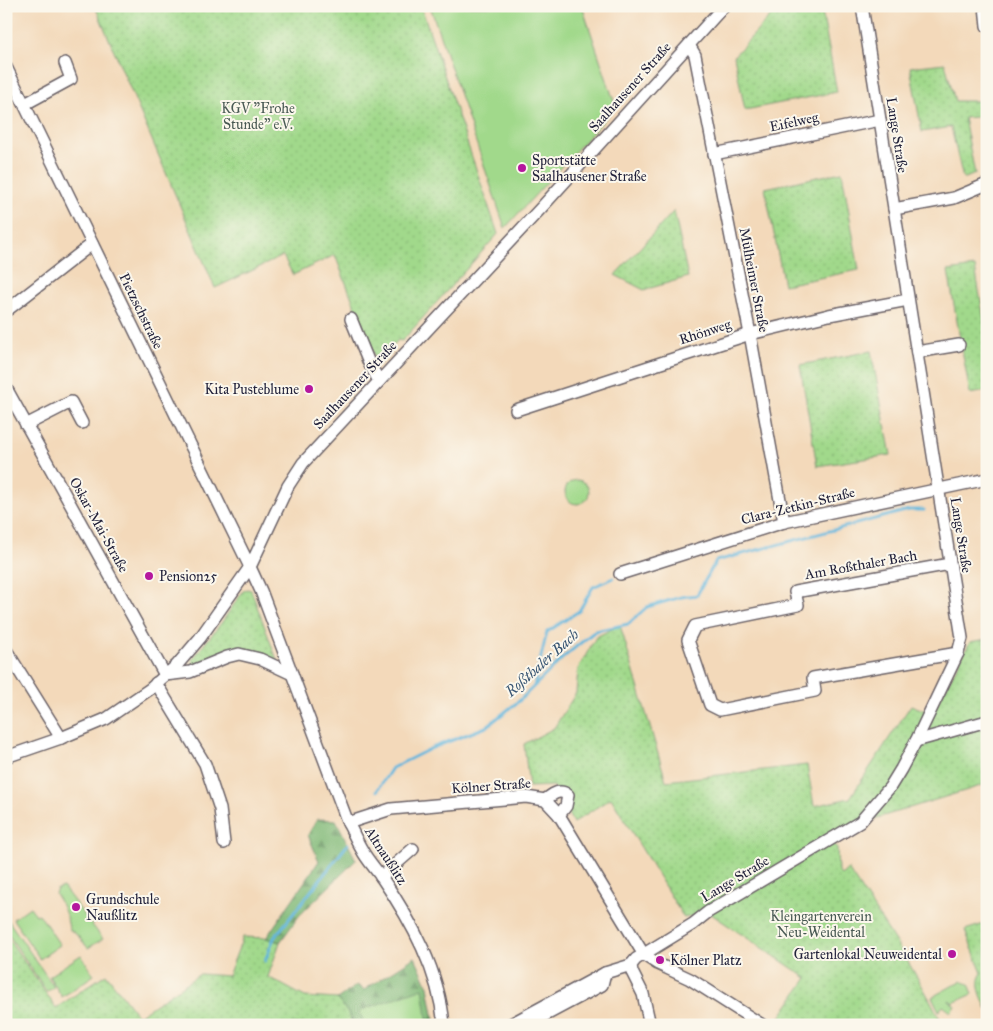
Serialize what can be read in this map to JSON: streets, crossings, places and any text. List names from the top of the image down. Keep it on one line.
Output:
{"streets":{"street":["Saalhausener Straße","Eifelweg","Lange Straße","Mülheimer Straße","Pietzschstraße","Rhönweg","Clara-Zetkin-Straße","Oskar-Mai-Straße","Am Roßthaler Bach","Kölner Straße","Altnaußlitz"]},"crossings":[["Saalhausener Straße","Mülheimer Straße"],["Saalhausener Straße","Pietzschstraße"],["Saalhausener Straße","Oskar-Mai-Straße"],["Saalhausener Straße","Altnaußlitz"],["Eifelweg","Lange Straße"],["Eifelweg","Mülheimer Straße"],["Lange Straße","Rhönweg"],["Lange Straße","Clara-Zetkin-Straße"],["Lange Straße","Am Roßthaler Bach"],["Lange Straße","Kölner Straße"],["Mülheimer Straße","Rhönweg"],["Mülheimer Straße","Clara-Zetkin-Straße"],["Pietzschstraße","Altnaußlitz"],["Kölner Straße","Altnaußlitz"]],"water":["Roßthaler Bach"],"parks":["KGV \"Frohe Stunde\" e.V.","Kleingartenverein Neu-Weidental"],"places":["Sportstätte Saalhausener Straße","Kita Pusteblume","Pension25","Grundschule Naußlitz","Gartenlokal Neuweidental","Kölner Platz"]}
